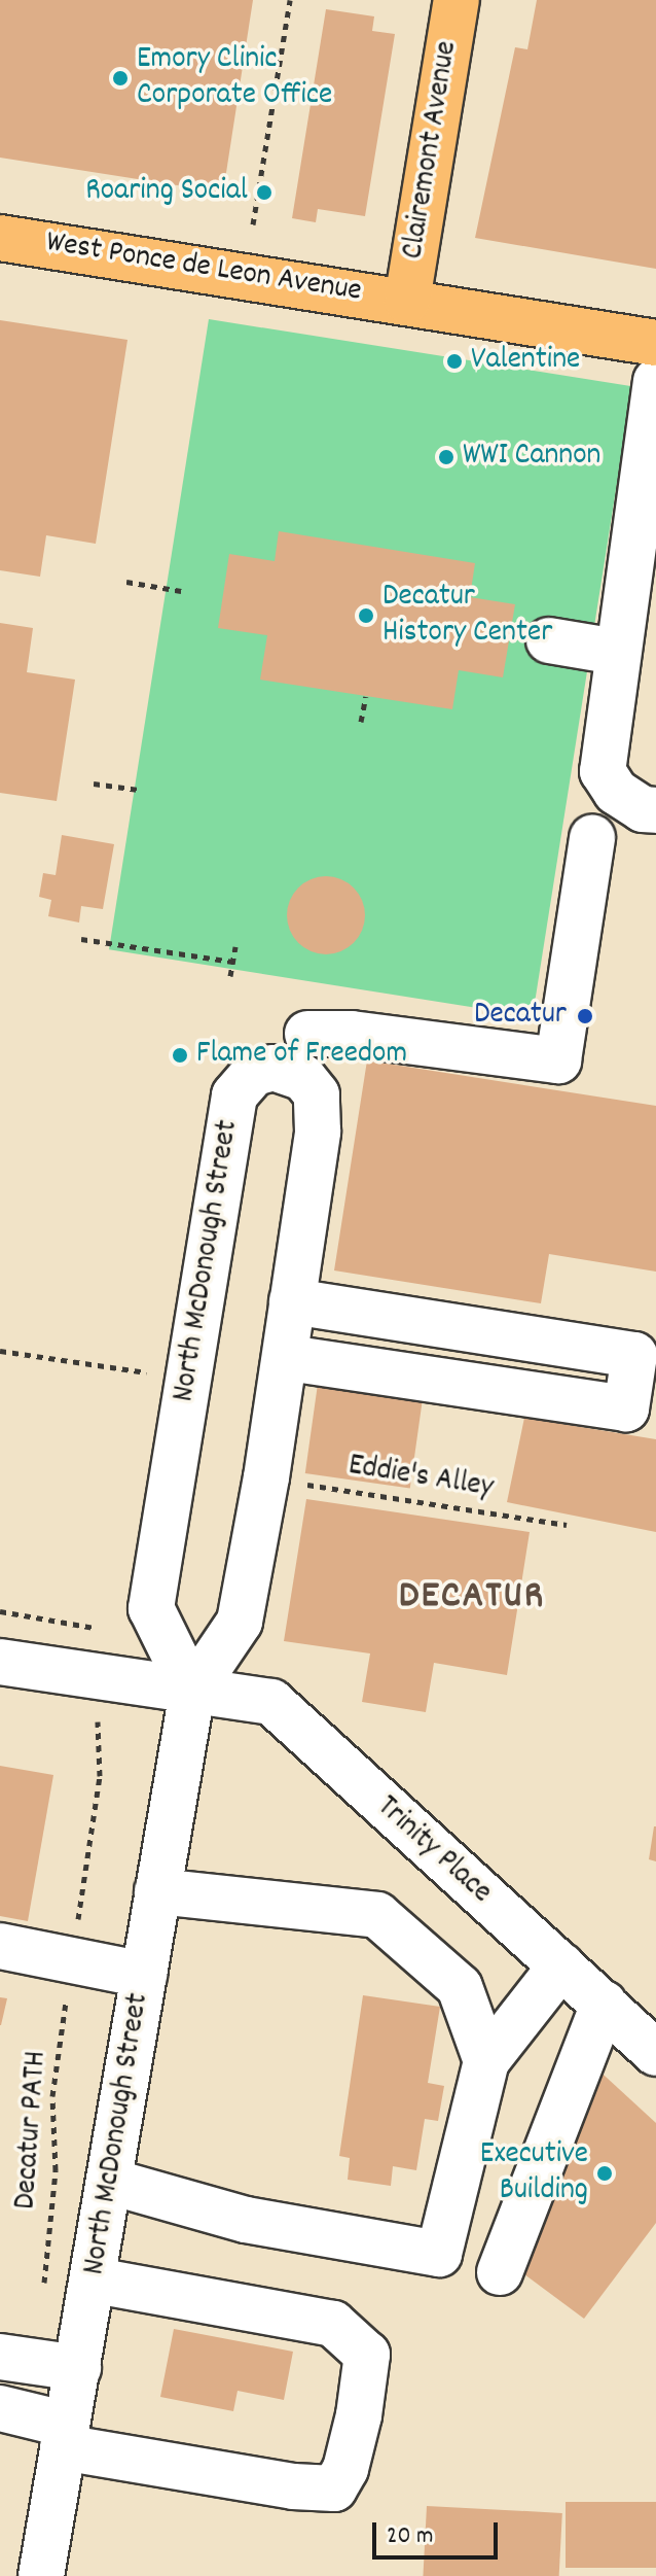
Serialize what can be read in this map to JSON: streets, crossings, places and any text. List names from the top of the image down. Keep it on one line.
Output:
{"streets":{"main road":["Clairemont Avenue","West Ponce de Leon Avenue"],"street":["North McDonough Street","Trinity Place"],"path":["Eddie's Alley","Decatur PATH"]},"crossings":[["Clairemont Avenue","West Ponce de Leon Avenue"],["North McDonough Street","Eddie's Alley"],["North McDonough Street","Trinity Place"]],"districts":["DECATUR"],"places":["Emory Clinic Corporate Office","Roaring Social","Valentine","WWI Cannon","Decatur History Center","Decatur","Flame of Freedom","Executive Building"],"scale_bar":"20 m"}
